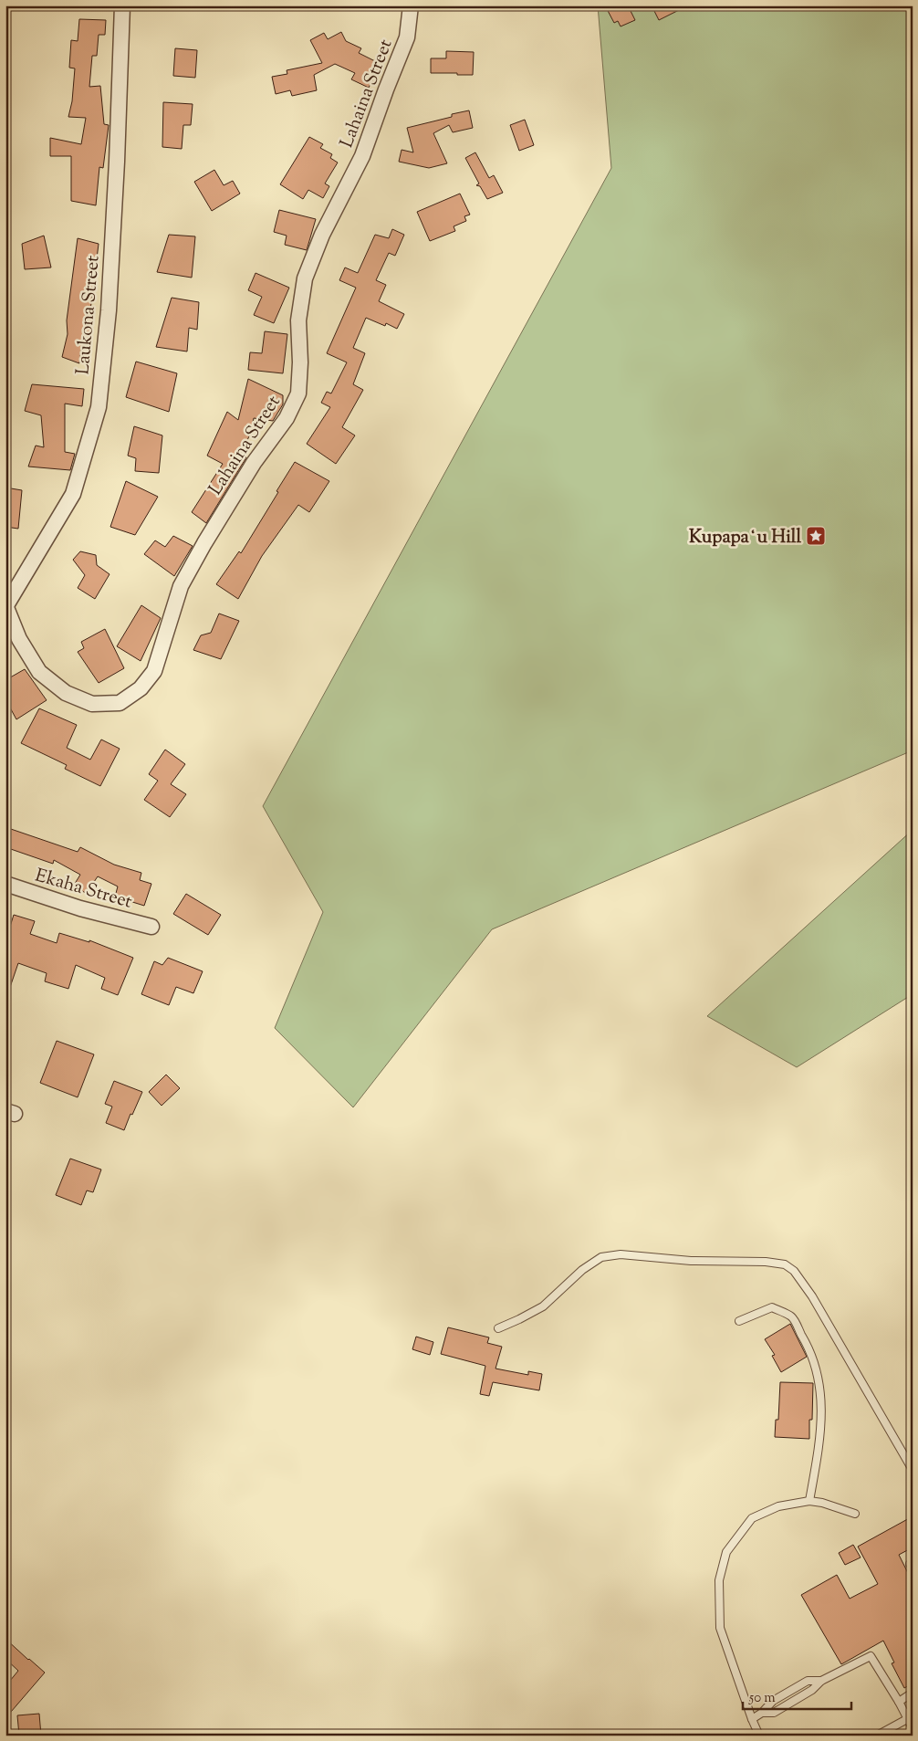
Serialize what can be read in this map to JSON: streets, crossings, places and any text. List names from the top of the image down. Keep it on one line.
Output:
{"streets":{"street":["Lahaina Street","Laukona Street","Ekaha Street"]},"crossings":[["Lahaina Street","Laukona Street"]],"places":{"place":["Kupapaʻu Hill"]},"scale_bar":"50 m"}
